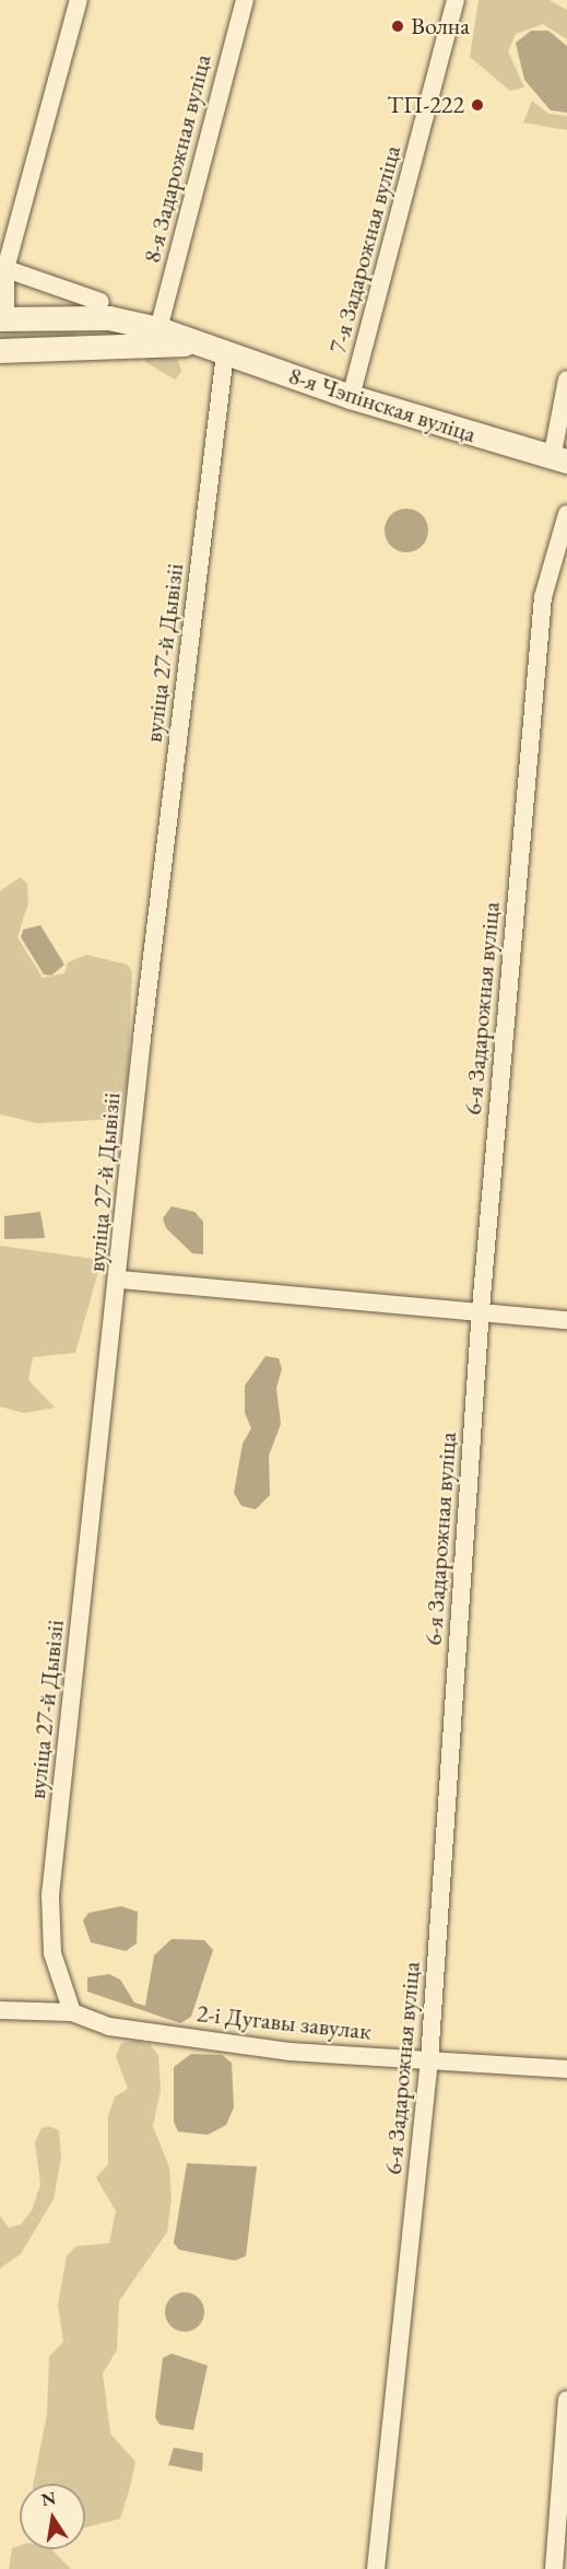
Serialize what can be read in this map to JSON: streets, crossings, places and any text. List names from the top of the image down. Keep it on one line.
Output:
{"streets":{"main road":["8-я Чэпінская вуліца"],"street":["8-я Задарожная вуліца","7-я Задарожная вуліца","вуліца 27-й Дывізіі","6-я Задарожная вуліца","2-і Дугавы завулак"]},"crossings":[["8-я Задарожная вуліца","8-я Чэпінская вуліца"],["7-я Задарожная вуліца","8-я Чэпінская вуліца"],["8-я Чэпінская вуліца","вуліца 27-й Дывізіі"],["вуліца 27-й Дывізіі","2-і Дугавы завулак"],["6-я Задарожная вуліца","2-і Дугавы завулак"]],"places":["Волна","ТП-222"],"north":"top"}
